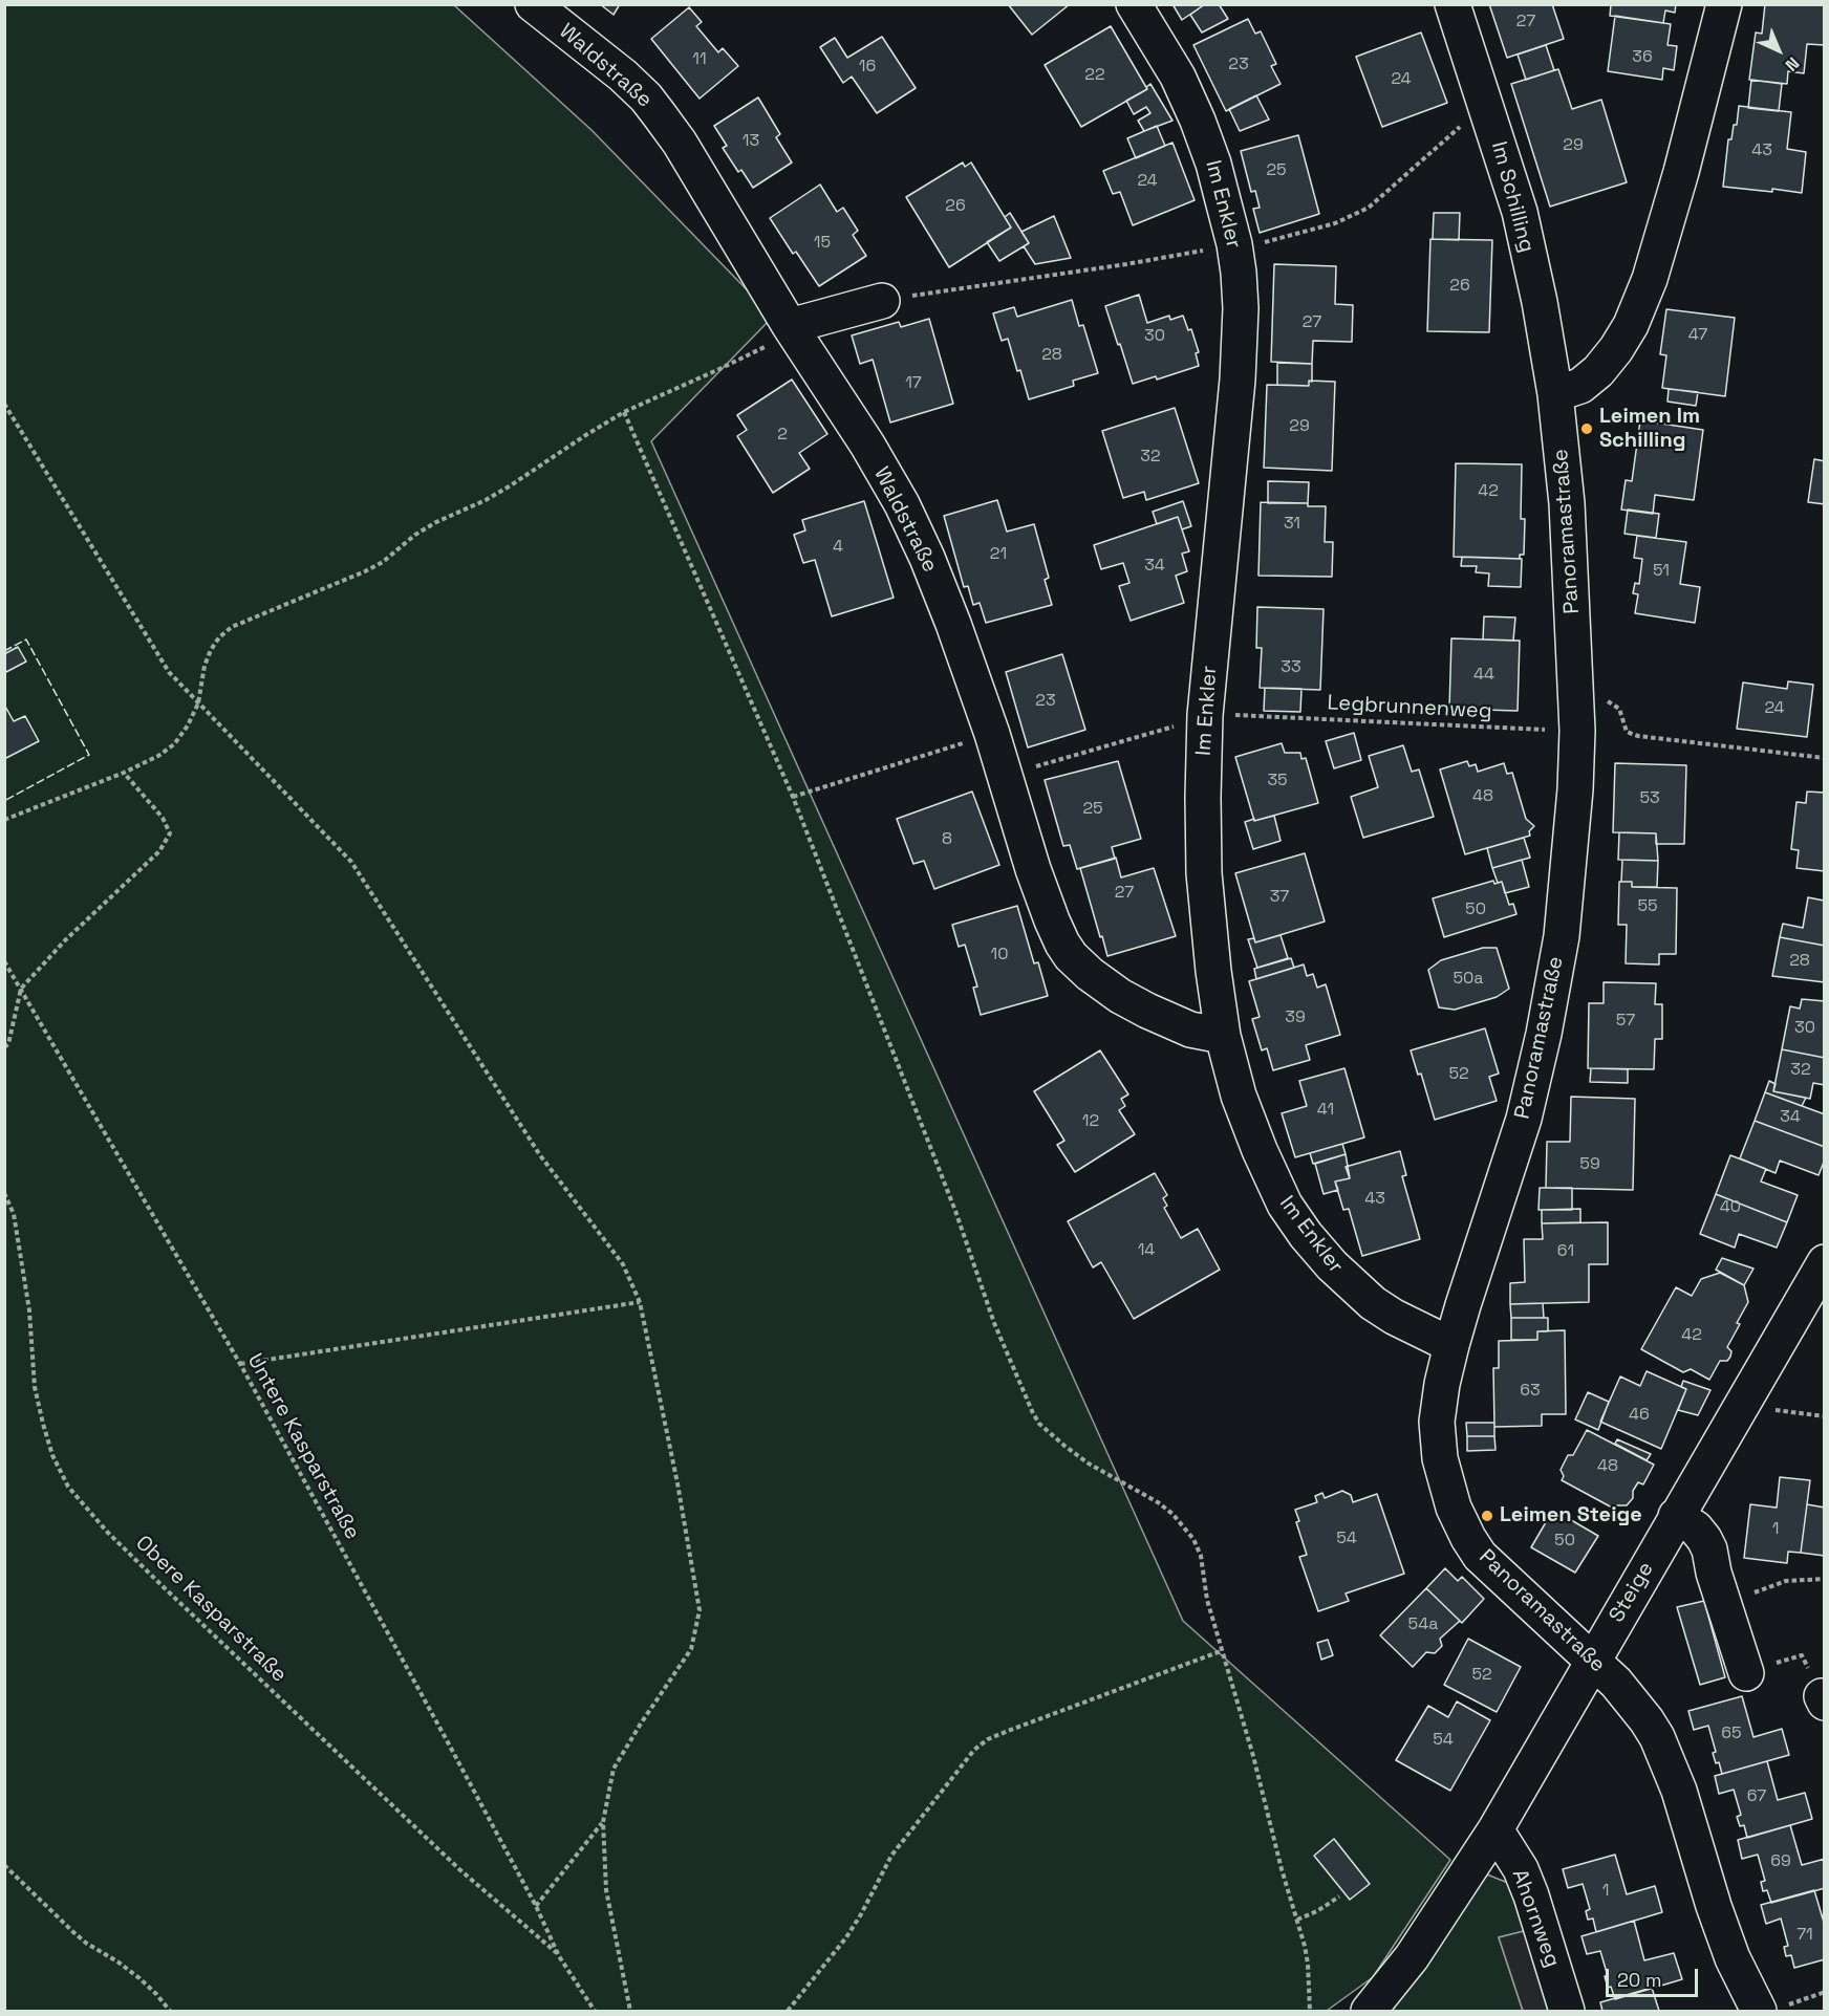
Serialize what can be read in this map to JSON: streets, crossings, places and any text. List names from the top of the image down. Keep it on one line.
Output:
{"streets":{"street":["Waldstraße","Im Schilling","Im Enkler","Panoramastraße","Steige","Ahornweg"],"path":["Legbrunnenweg","Untere Kasparstraße","Obere Kasparstraße"]},"crossings":[["Waldstraße","Im Enkler"],["Im Schilling","Panoramastraße"],["Im Enkler","Panoramastraße"],["Panoramastraße","Legbrunnenweg"],["Panoramastraße","Steige"],["Untere Kasparstraße","Obere Kasparstraße"],["Steige","Ahornweg"]],"places":["Leimen Im Schilling","Leimen Steige"],"house_numbers":["27","36","11","23","16","22","24","13","29","43","25","24","26","15","26","27","47","30","28","17","29","2","32","42","31","4","21","34","51","33","44","23","24","35","48","53","25","8","27","37","55","50","10","28","50a","39","57","30","32","52","41","34","12","59","43","40","14","61","42","63","46","48","1","54","50","54a","52","65","54","67","69","1","71"],"scale_bar":"20 m","north":"bottom right"}
